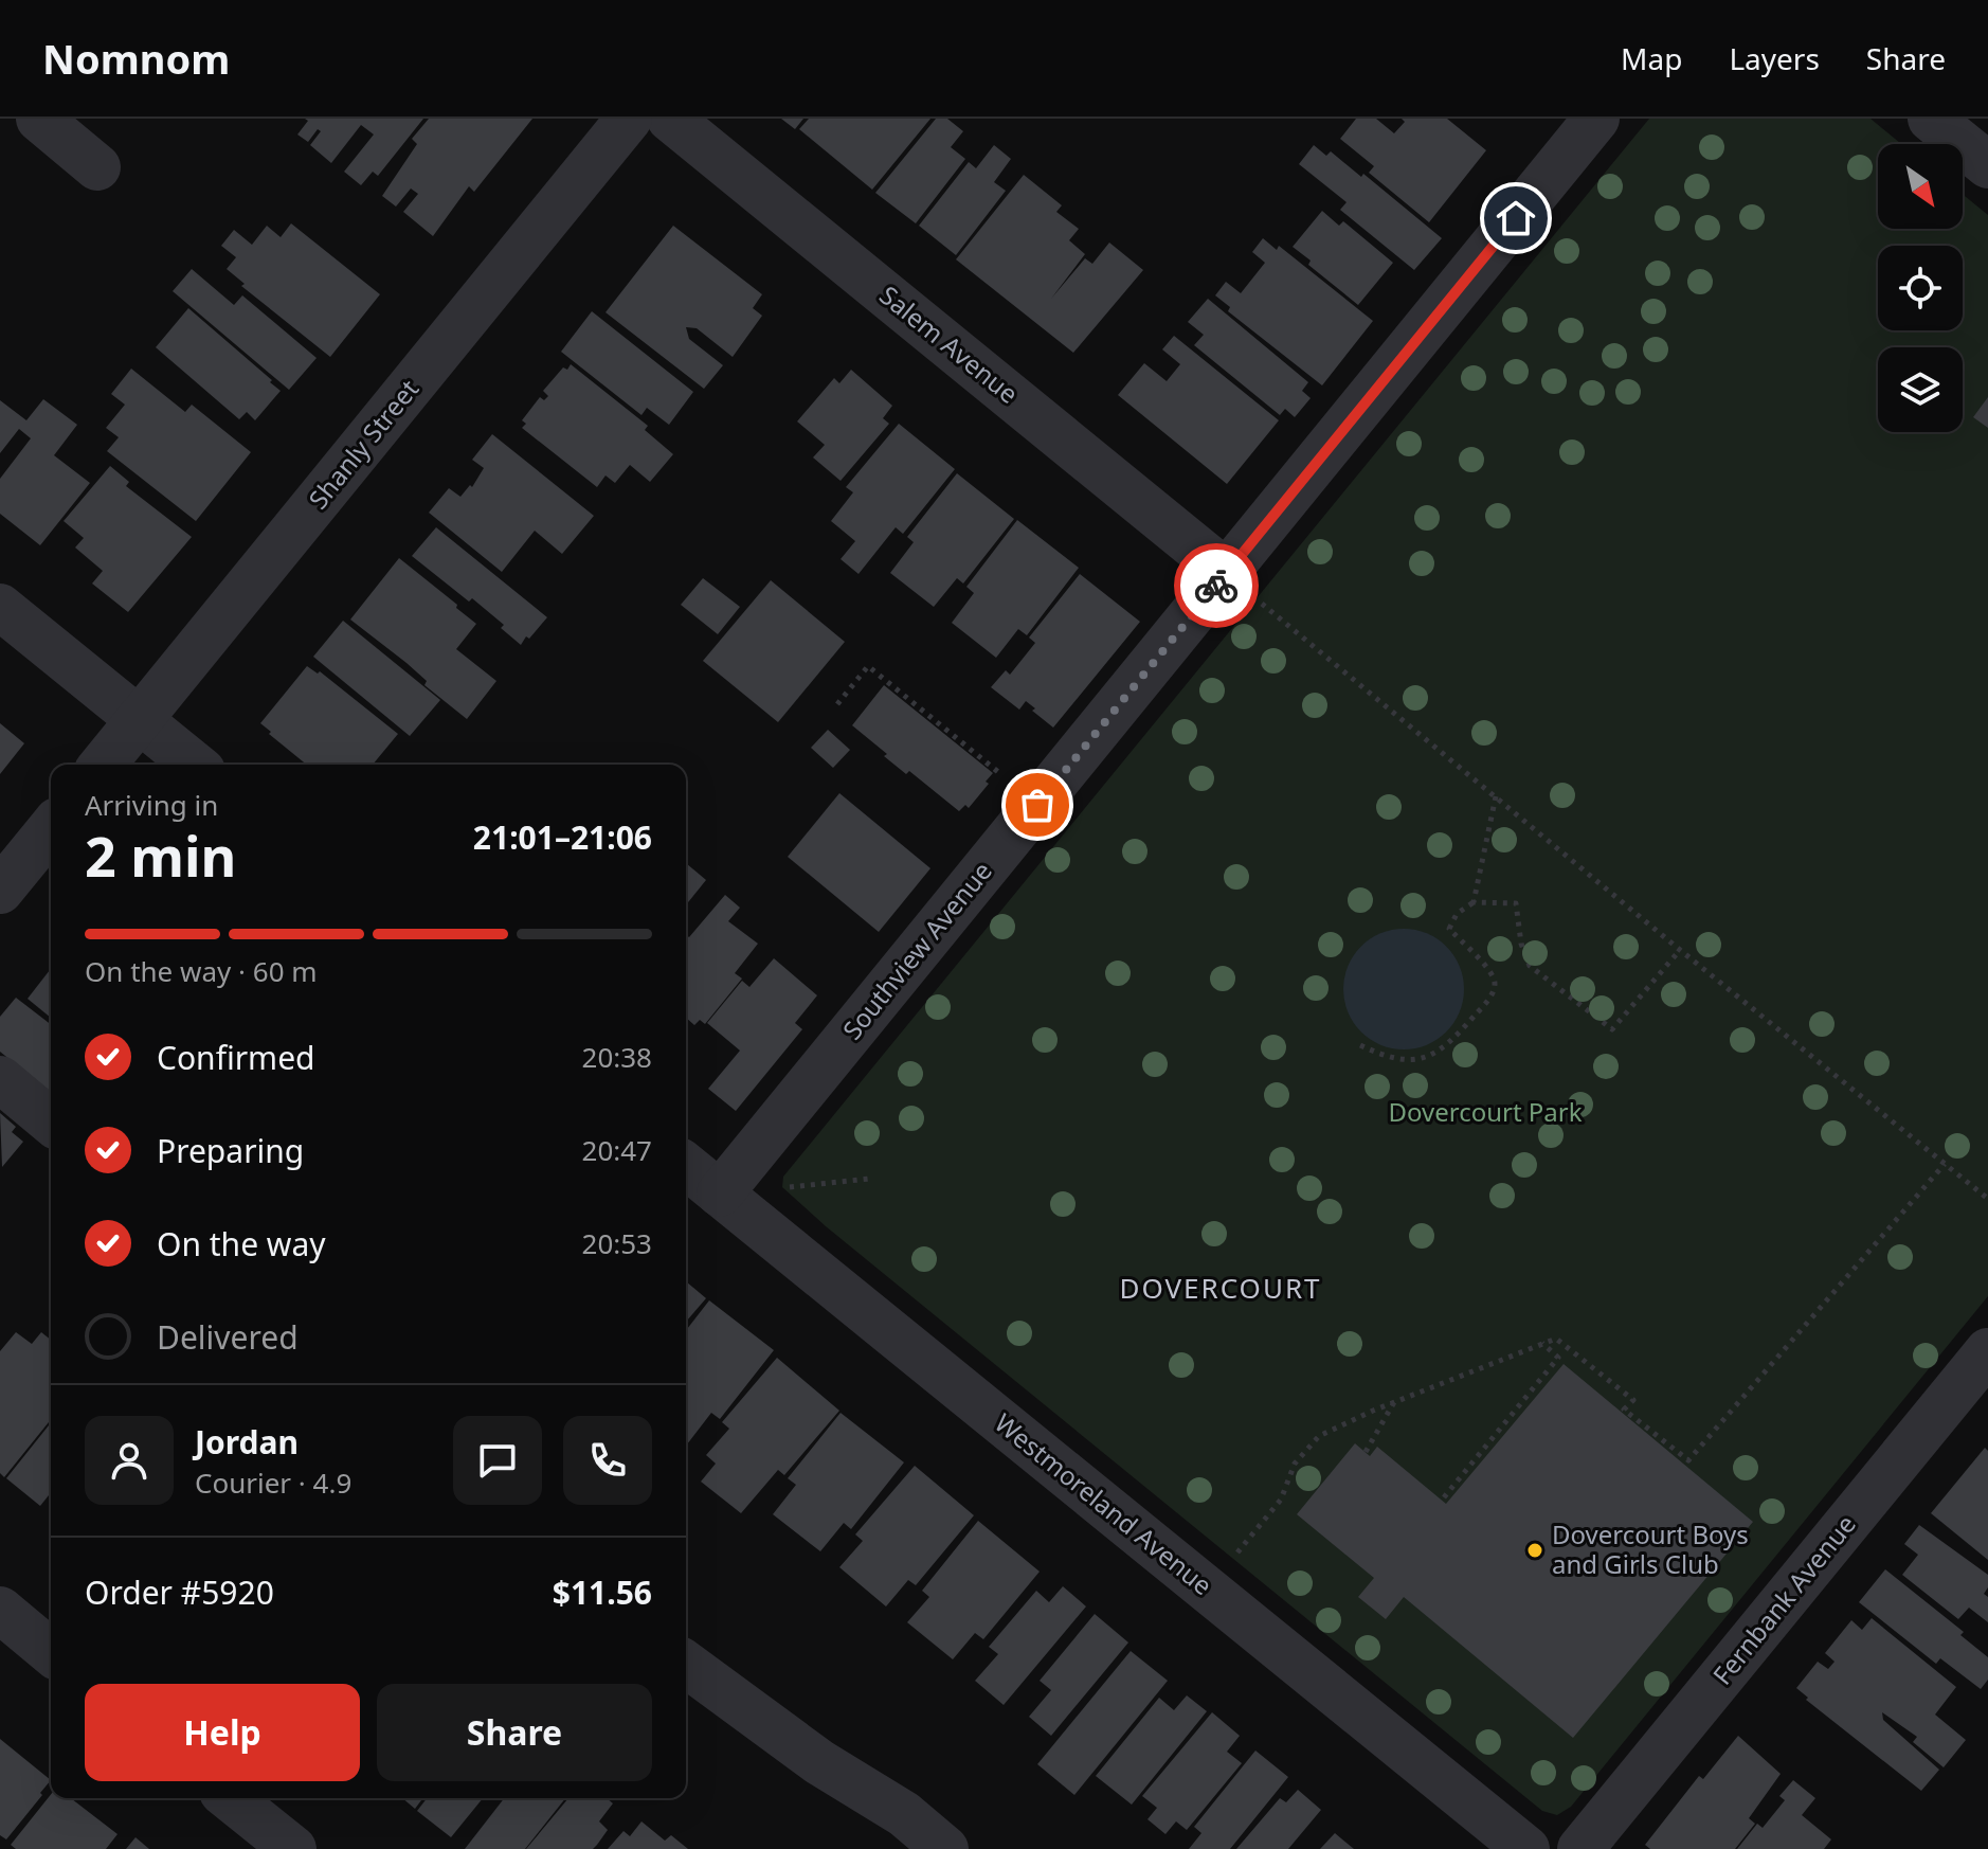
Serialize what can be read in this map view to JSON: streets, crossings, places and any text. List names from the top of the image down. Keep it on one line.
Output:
{"streets":{"street":["Salem Avenue","Shanly Street","Southview Avenue","Westmoreland Avenue","Fernbank Avenue"]},"crossings":[["Salem Avenue","Southview Avenue"],["Southview Avenue","Westmoreland Avenue"]],"districts":["DOVERCOURT"],"parks":["Dovercourt Park"],"places":["Dovercourt Boys and Girls Club"],"north":"bottom right","page":{"header":"Nomnom","nav":["Map","Layers","Share"],"heading":["2 min","Arriving in","21:01–21:06"],"panel":["Jordan","Courier · 4.9","Order #5920","$11.56"],"bar":"On the way · 60 m","list":[["Confirmed","20:38"],["Preparing","20:47"],["On the way","20:53"],"Delivered"],"buttons":["Help","Share"]}}
